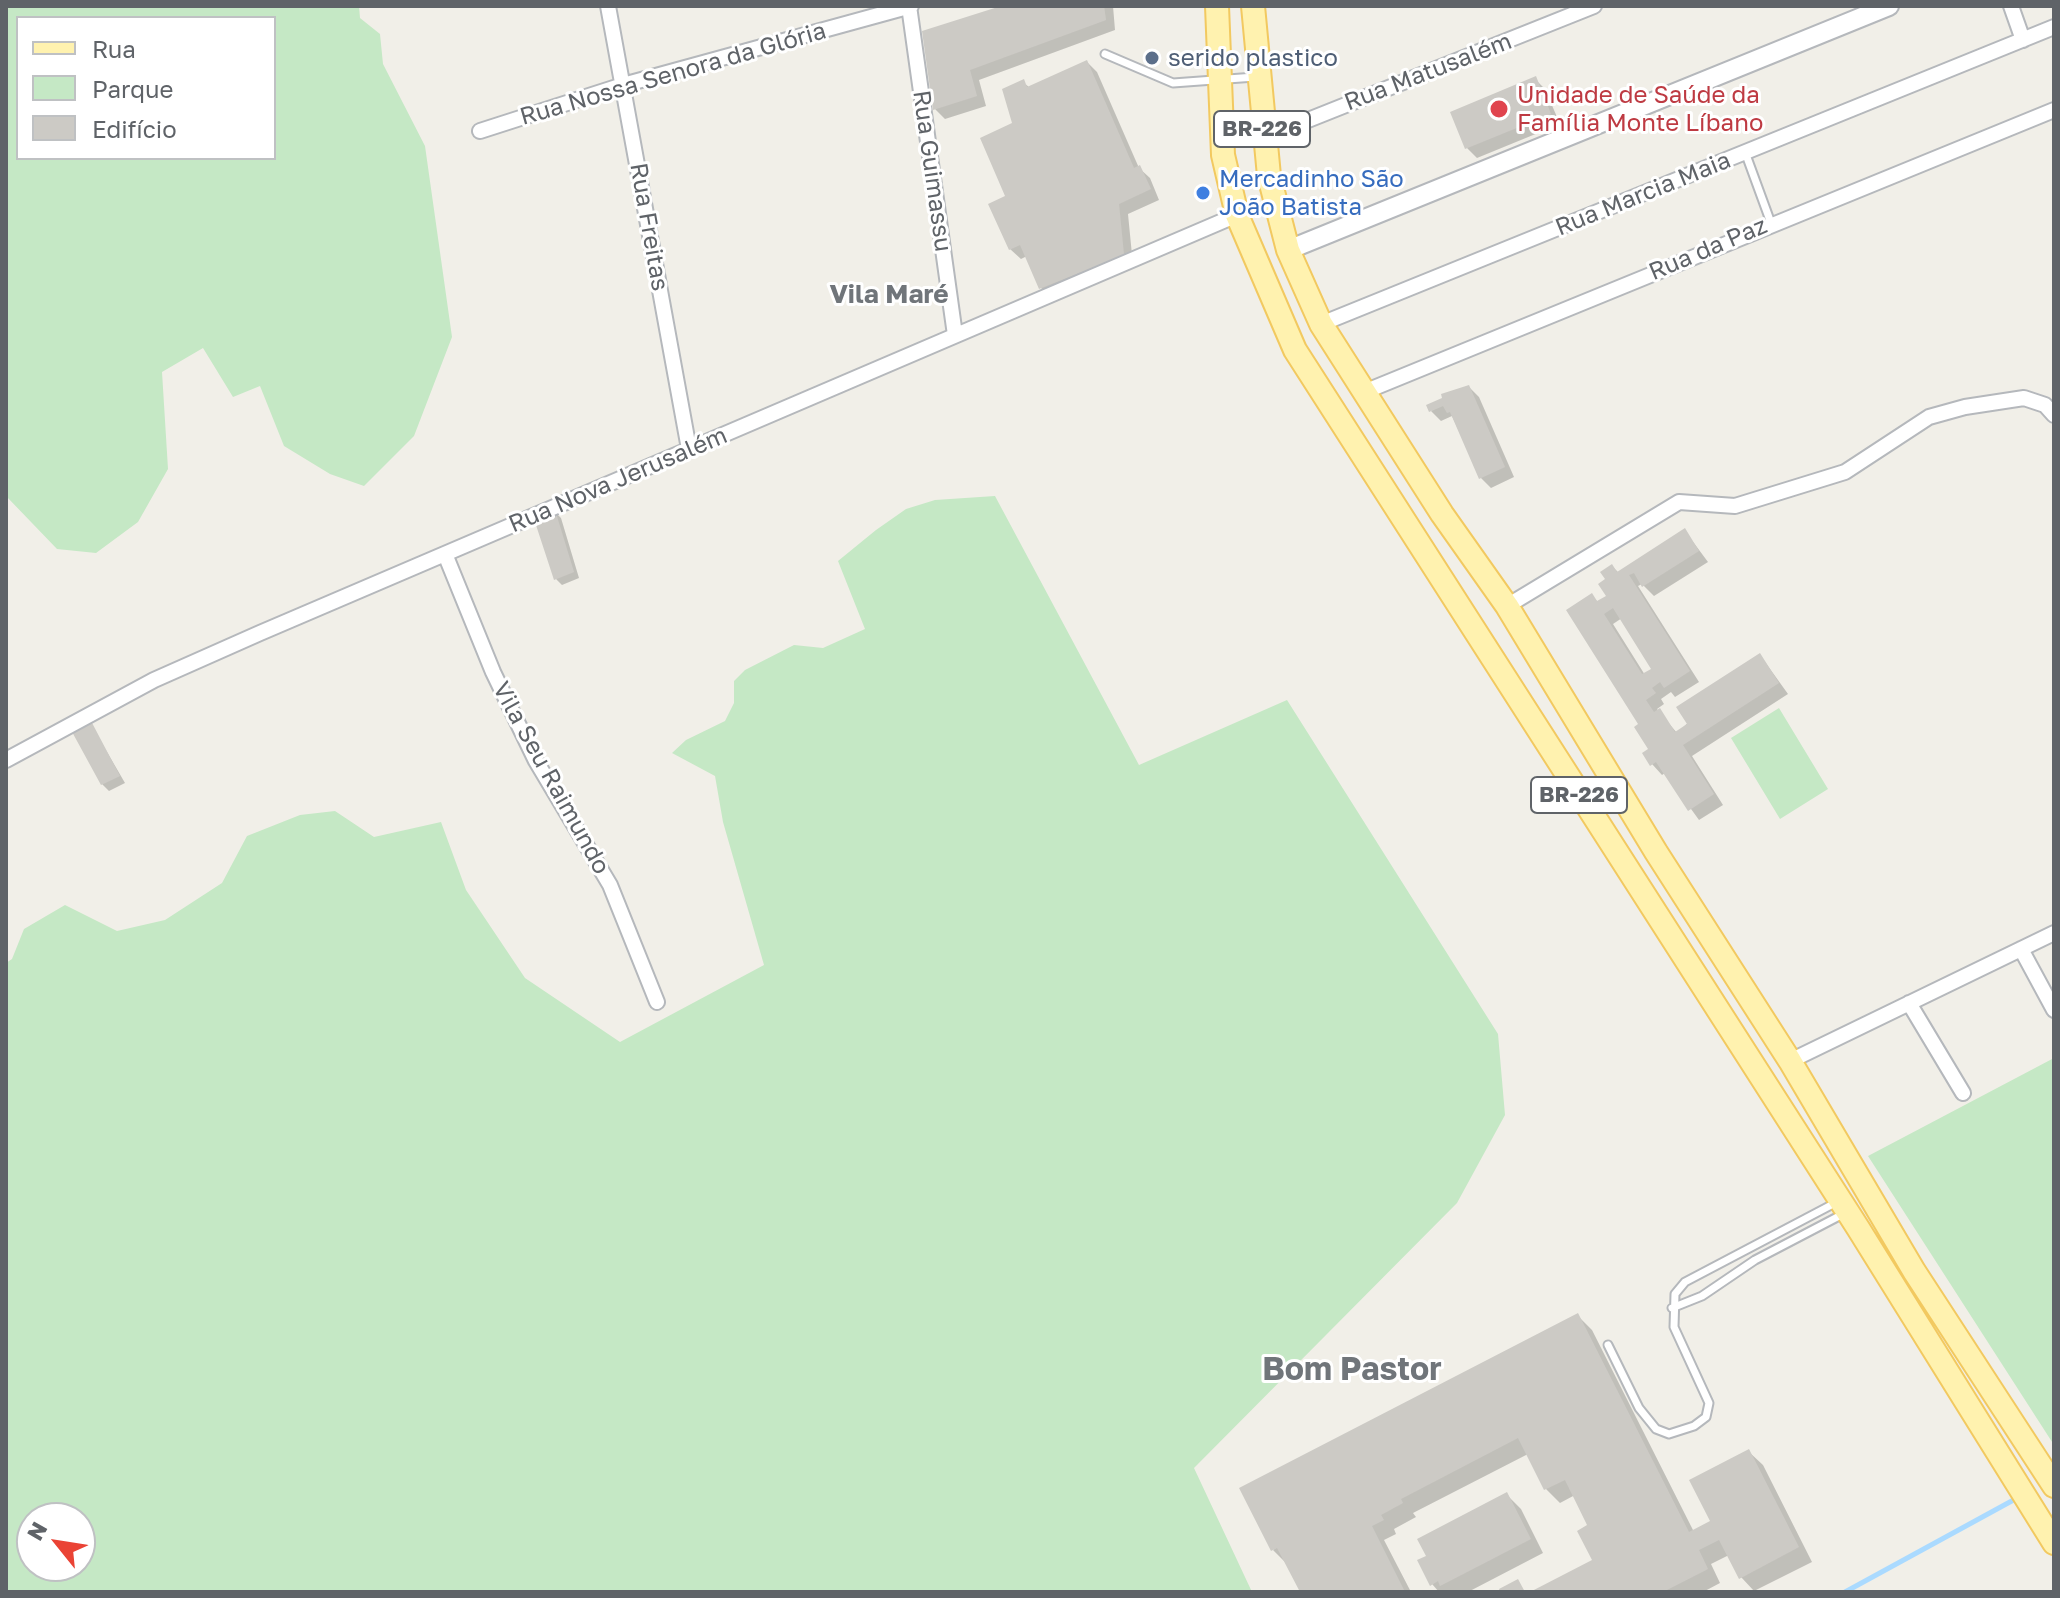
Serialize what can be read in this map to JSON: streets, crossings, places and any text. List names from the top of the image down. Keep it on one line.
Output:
{"streets":{"main road":["BR-226"],"street":["Rua Matusalém","Rua Nossa Senora da Glória","Rua Guimassu","Rua Marcia Maia","Rua Freitas","Rua da Paz","Rua Nova Jerusalém","Vila Seu Raimundo"]},"crossings":[["Rua Matusalém","BR-226"],["Rua Nossa Senora da Glória","Rua Guimassu"],["Rua Nossa Senora da Glória","Rua Freitas"],["BR-226","Rua Marcia Maia"],["BR-226","Rua da Paz"],["BR-226","Rua Nova Jerusalém"],["Rua Guimassu","Rua Nova Jerusalém"],["Rua Freitas","Rua Nova Jerusalém"],["Rua Nova Jerusalém","Vila Seu Raimundo"]],"districts":["Vila Maré","Bom Pastor"],"places":["serido plastico","Unidade de Saúde da Família Monte Líbano","Mercadinho São João Batista"],"legend":["Rua","Parque","Edifício"],"north":"top left"}
